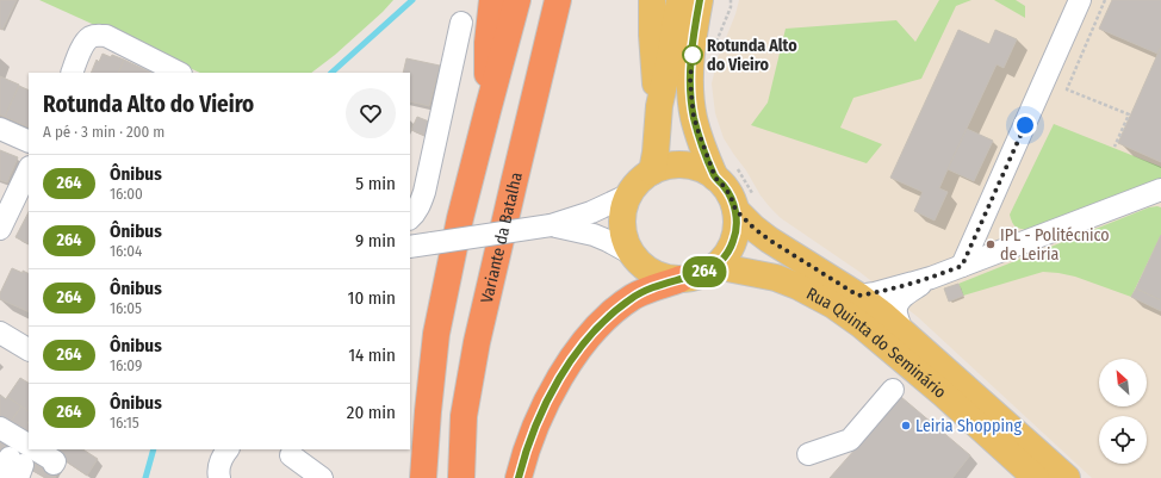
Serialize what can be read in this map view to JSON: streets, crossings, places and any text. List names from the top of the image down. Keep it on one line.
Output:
{"streets":{"highway":["Variante da Batalha"],"main road":["Rua Quinta do Seminário"]},"places":["Rotunda Alto do Vieiro","IPL - Politécnico de Leiria","Leiria Shopping"],"lines":["bus line 264"],"north":"top left","page":{"on_map":"264","heading":["Rotunda Alto do Vieiro","A pé · 3 min · 200 m"],"list":[{"mark":"264","name":"Ônibus","note":"16:00","value":"5 min"},{"mark":"264","name":"Ônibus","note":"16:04","value":"9 min"},{"mark":"264","name":"Ônibus","note":"16:05","value":"10 min"},{"mark":"264","name":"Ônibus","note":"16:09","value":"14 min"},{"mark":"264","name":"Ônibus","note":"16:15","value":"20 min"}]}}
